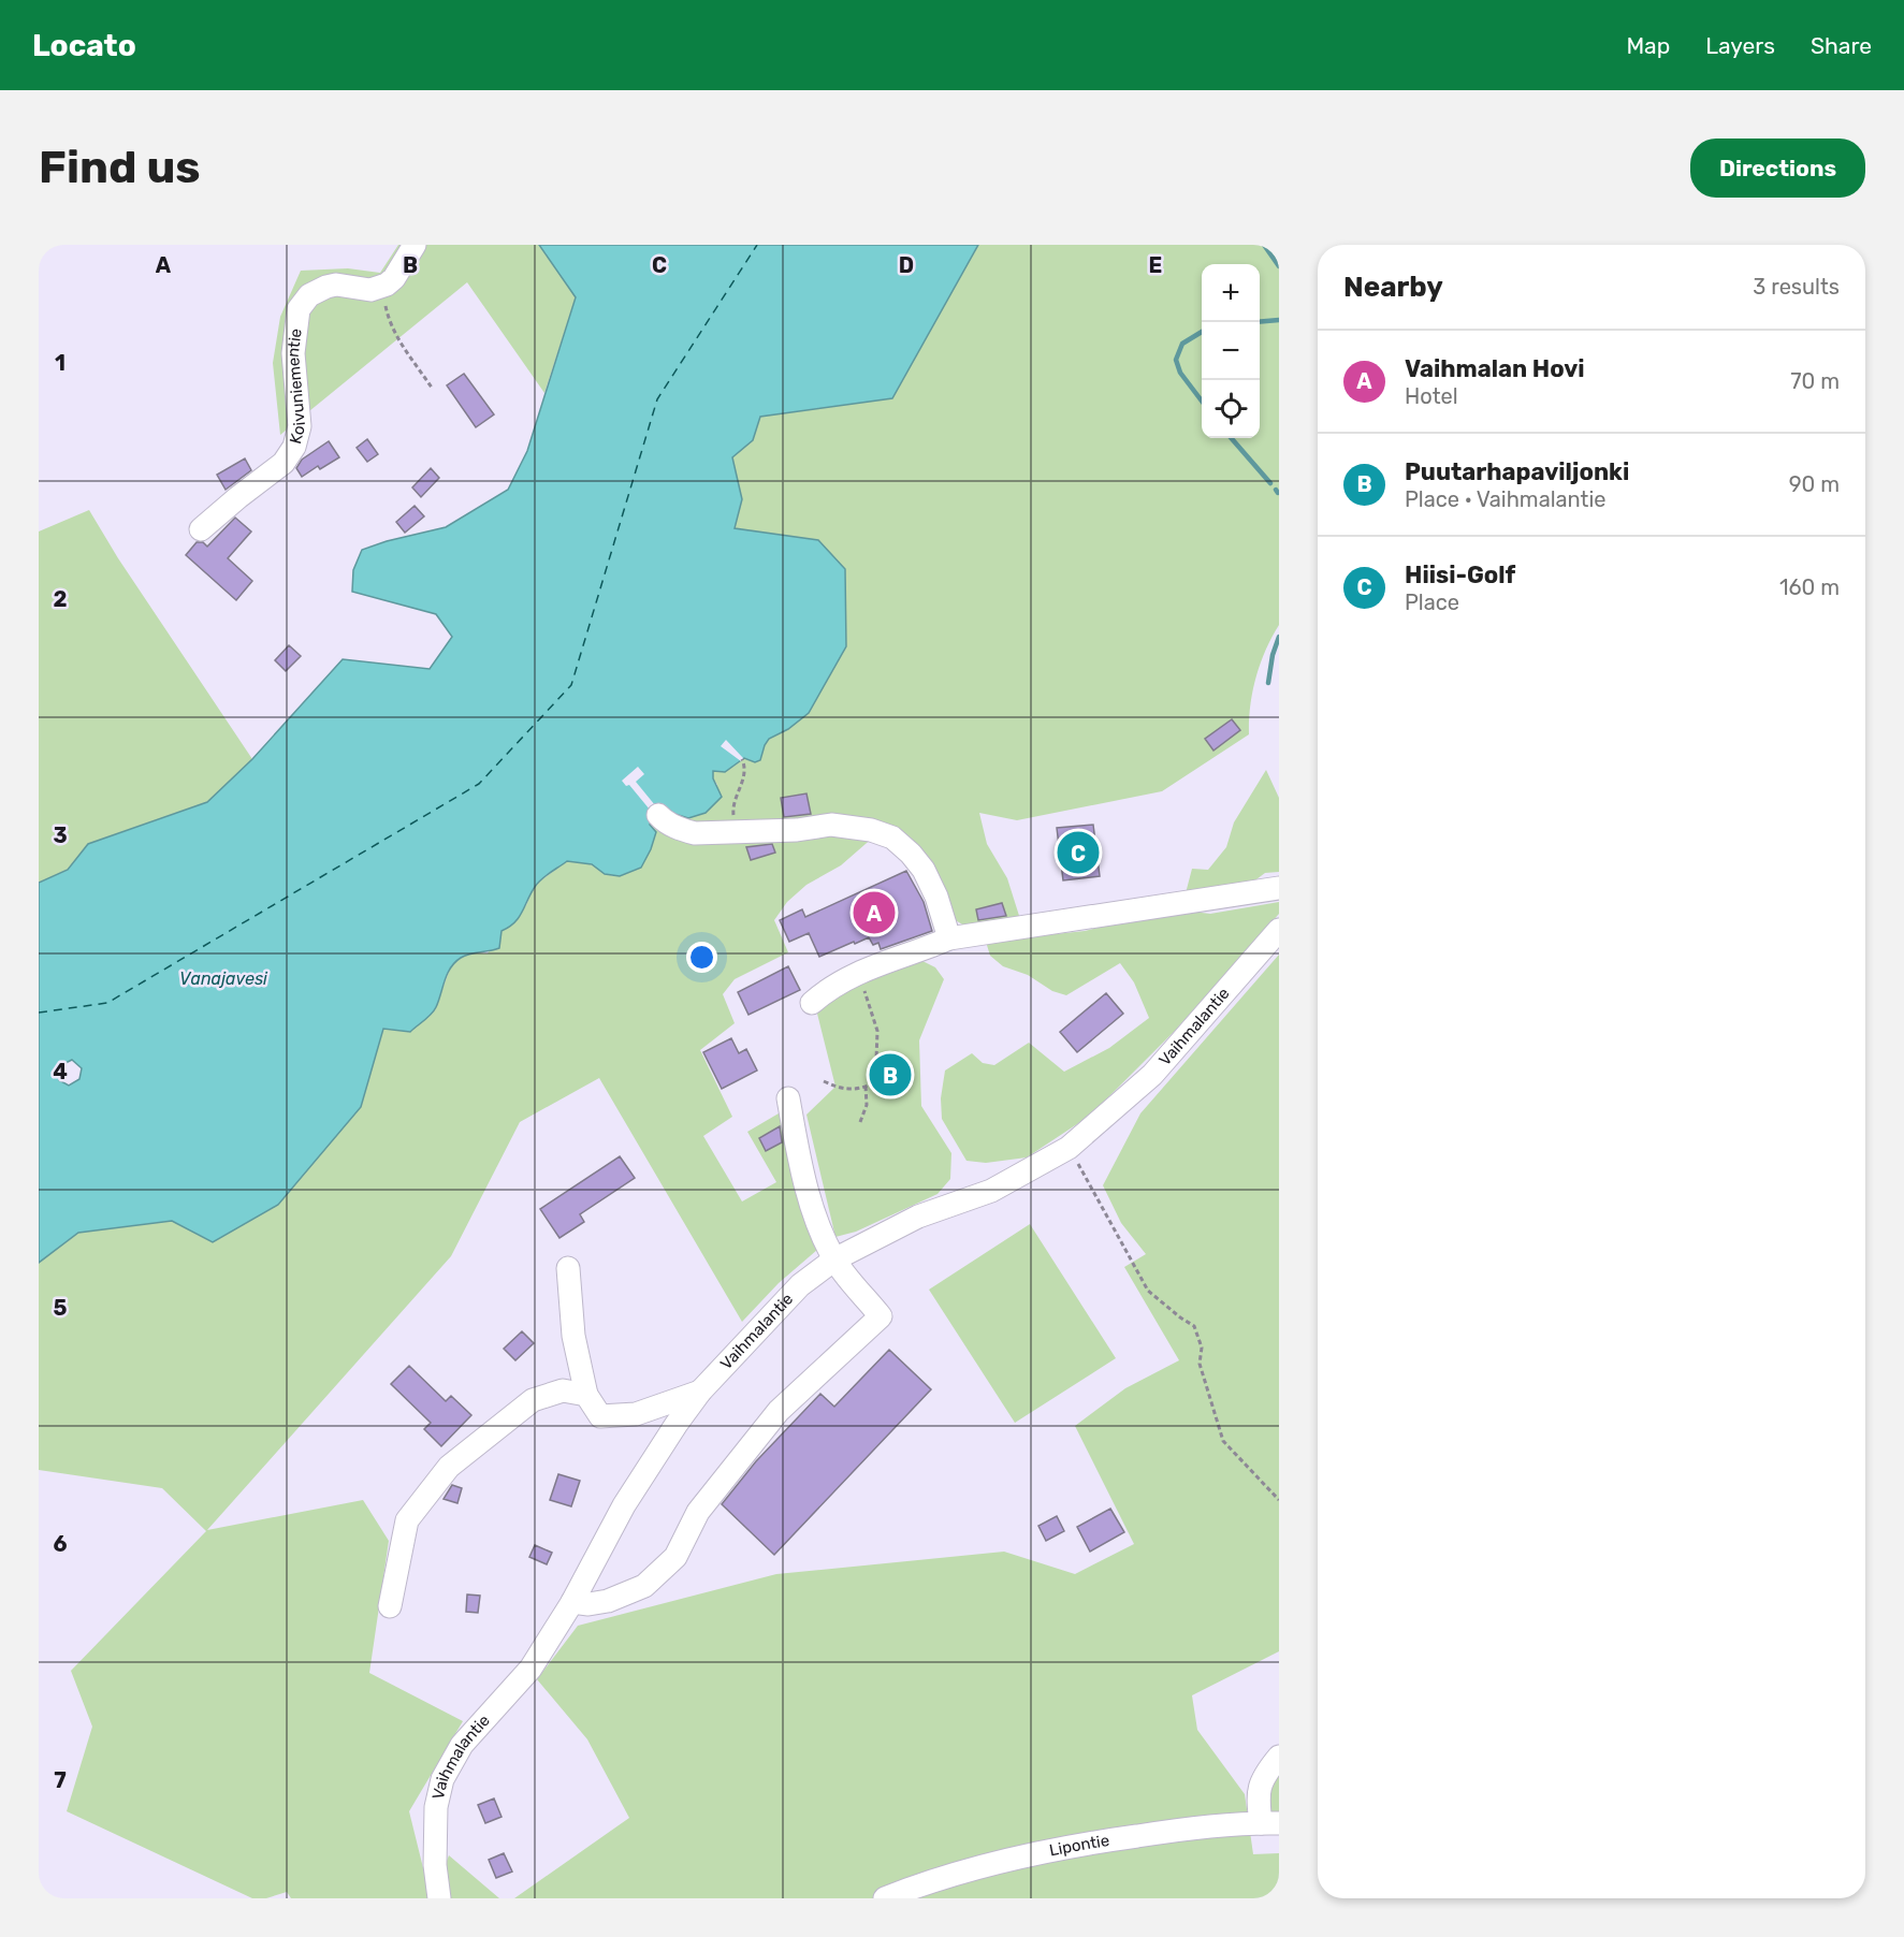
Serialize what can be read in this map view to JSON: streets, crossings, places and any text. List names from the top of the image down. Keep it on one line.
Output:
{"streets":{"street":["Koivuniementie","Vaihmalantie","Lipontie"]},"water":["Vanajavesi"],"page":{"header":"Locato","nav":["Map","Layers","Share"],"buttons":"Directions","title":"Find us","heading":["Nearby","3 results"],"map_buttons":["+","−"],"list":[{"mark":"A","name":"Vaihmalan Hovi","note":"Hotel","value":"70 m"},{"mark":"B","name":"Puutarhapaviljonki","note":"Place · Vaihmalantie","value":"90 m"},{"mark":"C","name":"Hiisi-Golf","note":"Place","value":"160 m"}],"pins":["C","A","B"]},"grid":{"columns":["A","B","C","D","E"],"rows":["1","2","3","4","5","6","7"]}}
